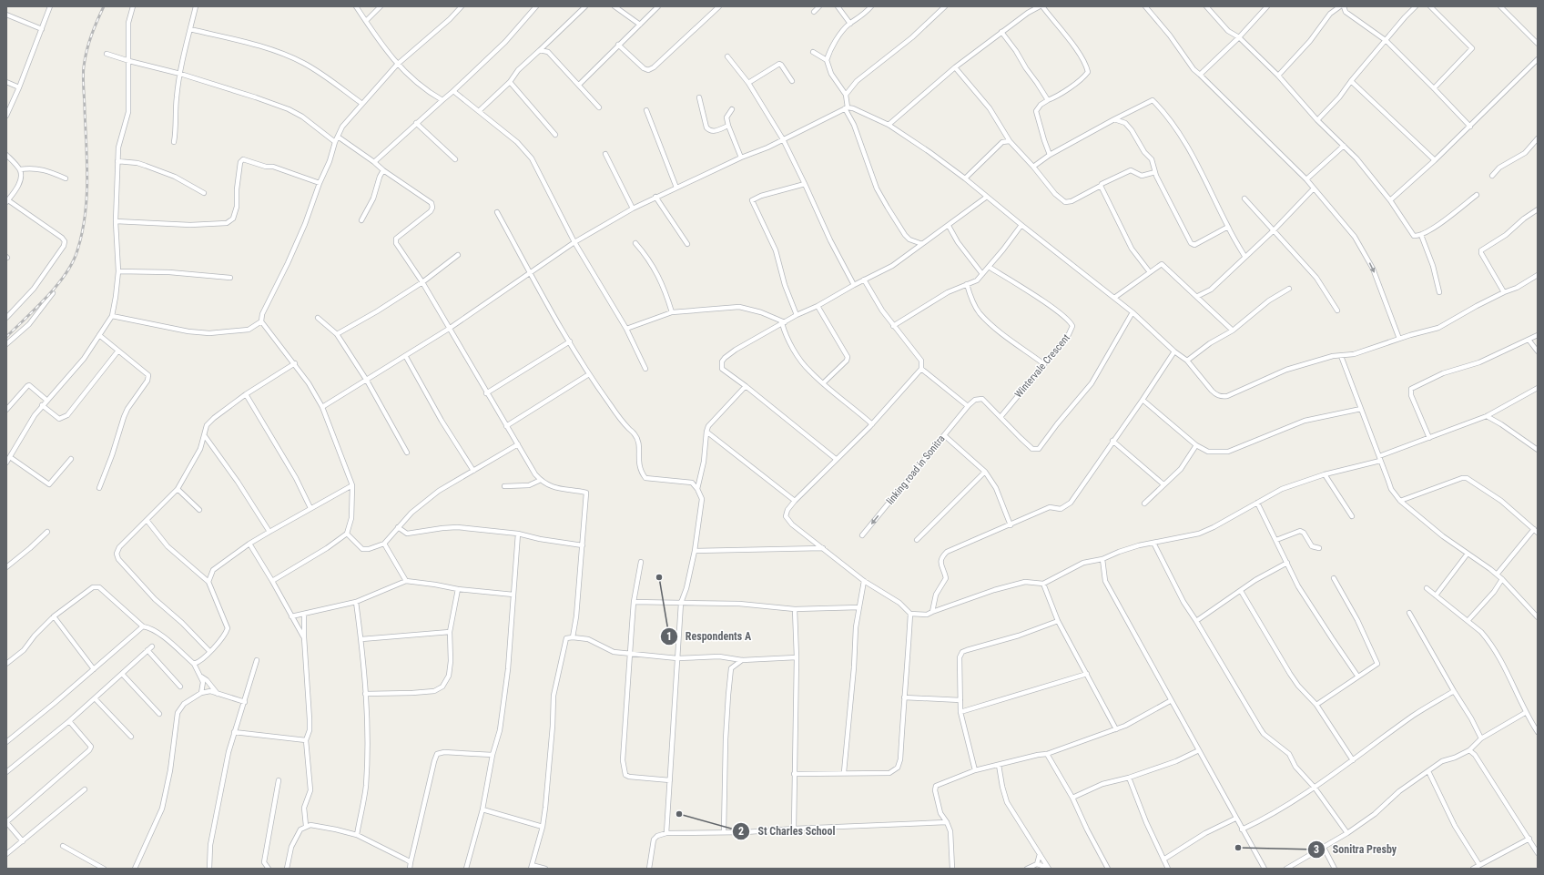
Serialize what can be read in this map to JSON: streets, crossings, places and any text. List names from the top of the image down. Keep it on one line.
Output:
{"streets":{"street":["Wintervale Crescent","linking road in Sonitra"]},"one_way":["linking road in Sonitra"],"places":["Respondents A","St Charles School","Sonitra Presby"]}
